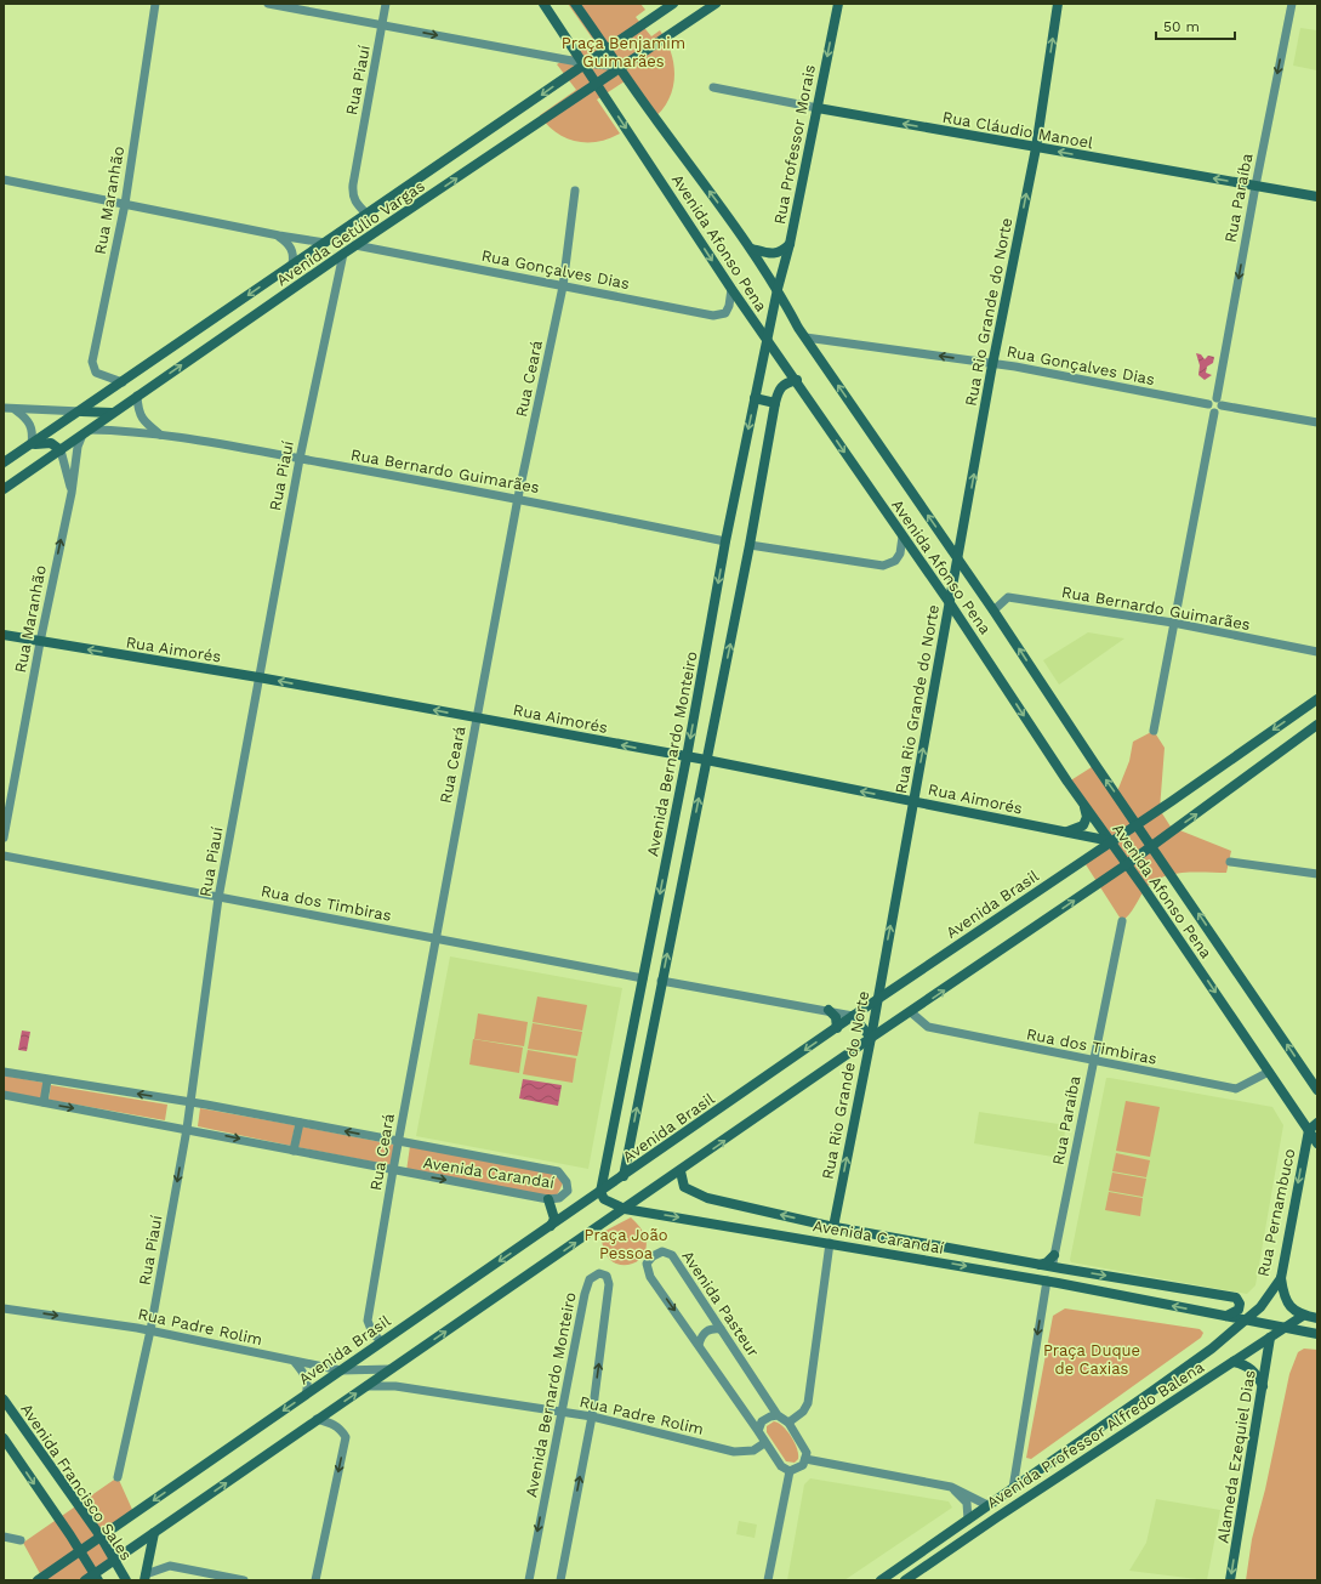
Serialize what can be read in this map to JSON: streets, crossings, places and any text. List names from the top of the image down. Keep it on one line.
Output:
{"streets":{"street":["Rua Piauí","Rua Cláudio Manoel","Rua Professor Morais","Rua Paraíba","Rua Maranhão","Avenida Getúlio Vargas","Avenida Afonso Pena","Rua Gonçalves Dias","Rua Rio Grande do Norte","Rua Ceará","Rua Bernardo Guimarães","Rua Aimorés","Avenida Bernardo Monteiro","Rua dos Timbiras","Avenida Brasil","Avenida Carandaí","Rua Pernambuco","Avenida Pasteur","Rua Padre Rolim","Avenida Professor Alfredo Balena","Alameda Ezequiel Dias","Avenida Francisco Sales"]},"crossings":[["Rua Piauí","Avenida Getúlio Vargas"],["Rua Piauí","Rua Bernardo Guimarães"],["Rua Piauí","Rua Aimorés"],["Rua Piauí","Rua dos Timbiras"],["Rua Piauí","Avenida Carandaí"],["Rua Piauí","Rua Padre Rolim"],["Rua Cláudio Manoel","Rua Professor Morais"],["Rua Cláudio Manoel","Rua Paraíba"],["Rua Cláudio Manoel","Rua Rio Grande do Norte"],["Rua Professor Morais","Avenida Afonso Pena"],["Rua Professor Morais","Avenida Bernardo Monteiro"],["Rua Paraíba","Rua Gonçalves Dias"],["Rua Paraíba","Rua dos Timbiras"],["Rua Paraíba","Avenida Carandaí"],["Rua Maranhão","Avenida Getúlio Vargas"],["Rua Maranhão","Rua Bernardo Guimarães"],["Rua Maranhão","Rua Aimorés"],["Avenida Getúlio Vargas","Avenida Afonso Pena"],["Avenida Getúlio Vargas","Rua Gonçalves Dias"],["Avenida Getúlio Vargas","Rua Bernardo Guimarães"],["Avenida Afonso Pena","Rua Gonçalves Dias"],["Avenida Afonso Pena","Rua Rio Grande do Norte"],["Avenida Afonso Pena","Rua Bernardo Guimarães"],["Avenida Afonso Pena","Rua Aimorés"],["Avenida Afonso Pena","Avenida Bernardo Monteiro"],["Avenida Afonso Pena","Rua dos Timbiras"],["Avenida Afonso Pena","Avenida Brasil"],["Avenida Afonso Pena","Rua Pernambuco"],["Rua Gonçalves Dias","Rua Rio Grande do Norte"],["Rua Gonçalves Dias","Rua Ceará"],["Rua Rio Grande do Norte","Rua Aimorés"],["Rua Rio Grande do Norte","Avenida Brasil"],["Rua Rio Grande do Norte","Avenida Carandaí"],["Rua Ceará","Rua Bernardo Guimarães"],["Rua Ceará","Rua Aimorés"],["Rua Ceará","Rua dos Timbiras"],["Rua Ceará","Avenida Brasil"],["Rua Ceará","Avenida Carandaí"],["Rua Bernardo Guimarães","Avenida Bernardo Monteiro"],["Rua Aimorés","Avenida Bernardo Monteiro"],["Rua Aimorés","Avenida Brasil"],["Avenida Bernardo Monteiro","Rua dos Timbiras"],["Avenida Bernardo Monteiro","Avenida Brasil"],["Avenida Bernardo Monteiro","Rua Padre Rolim"],["Avenida Brasil","Rua Padre Rolim"],["Avenida Brasil","Avenida Francisco Sales"],["Avenida Carandaí","Avenida Professor Alfredo Balena"],["Rua Pernambuco","Avenida Professor Alfredo Balena"],["Avenida Pasteur","Rua Padre Rolim"],["Avenida Professor Alfredo Balena","Alameda Ezequiel Dias"]],"one_way":["Rua Cláudio Manoel","Rua Professor Morais","Rua Paraíba","Rua Rio Grande do Norte","Rua Aimorés","Rua Pernambuco","Alameda Ezequiel Dias"],"parks":["Praça Benjamim Guimarães","Praça João Pessoa","Praça Duque de Caxias"],"scale_bar":"50 m"}
